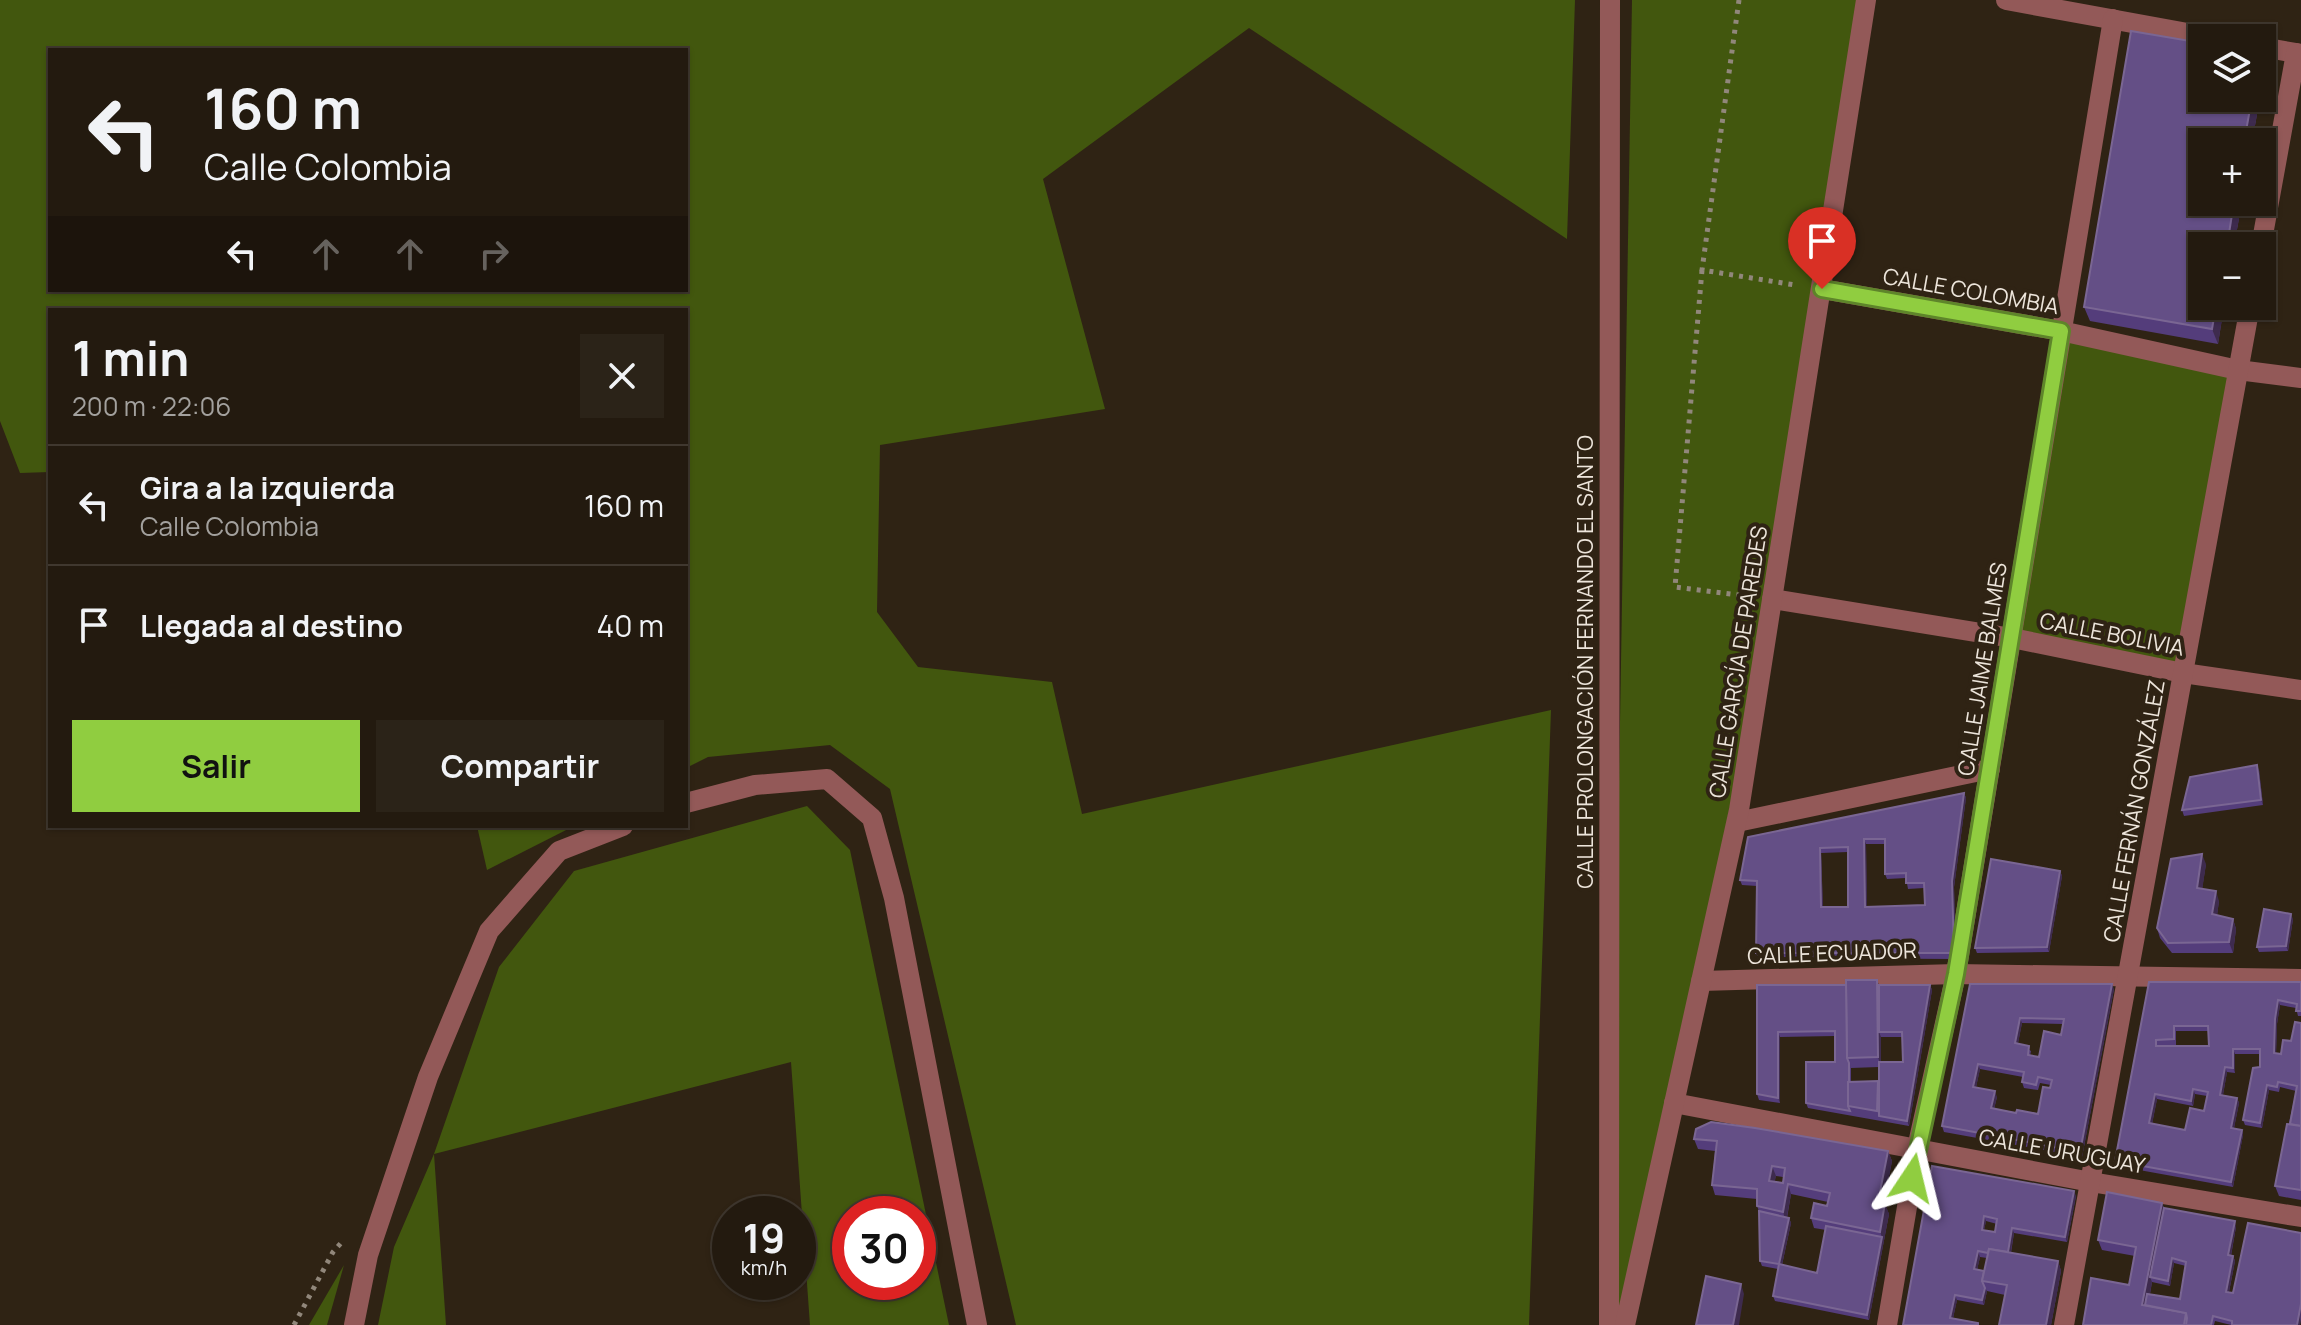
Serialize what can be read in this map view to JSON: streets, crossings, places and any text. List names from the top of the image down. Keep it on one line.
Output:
{"streets":{"street":["CALLE COLOMBIA","CALLE BOLIVIA","CALLE PROLONGACIÓN FERNANDO EL SANTO","CALLE GARCÍA DE PAREDES","CALLE JAIME BALMES","CALLE FERNÁN GONZÁLEZ","CALLE ECUADOR","CALLE URUGUAY"]},"crossings":[["CALLE COLOMBIA","CALLE GARCÍA DE PAREDES"],["CALLE COLOMBIA","CALLE JAIME BALMES"],["CALLE COLOMBIA","CALLE FERNÁN GONZÁLEZ"],["CALLE BOLIVIA","CALLE GARCÍA DE PAREDES"],["CALLE BOLIVIA","CALLE JAIME BALMES"],["CALLE BOLIVIA","CALLE FERNÁN GONZÁLEZ"],["CALLE GARCÍA DE PAREDES","CALLE ECUADOR"],["CALLE GARCÍA DE PAREDES","CALLE URUGUAY"],["CALLE JAIME BALMES","CALLE ECUADOR"],["CALLE JAIME BALMES","CALLE URUGUAY"],["CALLE FERNÁN GONZÁLEZ","CALLE ECUADOR"],["CALLE FERNÁN GONZÁLEZ","CALLE URUGUAY"]],"page":{"map_buttons":["+","−"],"turn":["160 m","Calle Colombia"],"heading":["1 min","200 m · 22:06"],"list":[{"name":"Gira a la izquierda","note":"Calle Colombia","value":"160 m"},{"name":"Llegada al destino","value":"40 m"}],"buttons":["Salir","Compartir"],"speed":"19 km/h","limit":"30"}}
